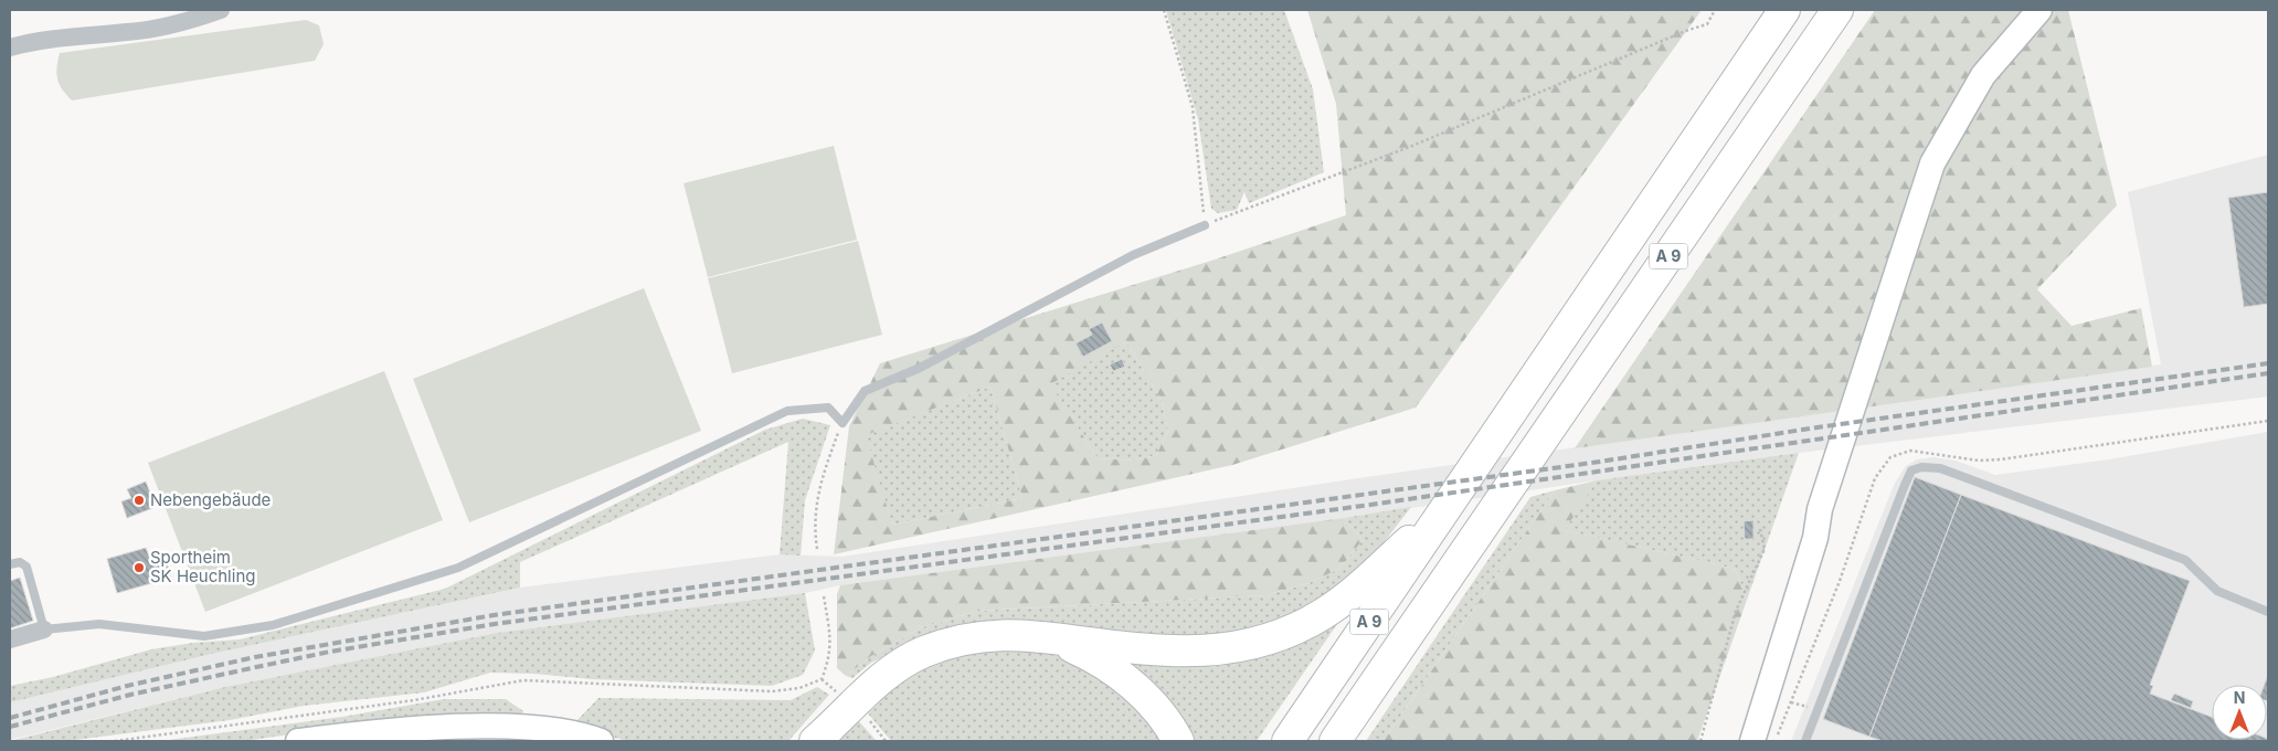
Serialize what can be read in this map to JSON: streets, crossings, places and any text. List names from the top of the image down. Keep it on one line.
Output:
{"streets":{"highway":["A 9"]},"places":["Nebengebäude","Sportheim SK Heuchling"],"north":"top"}
